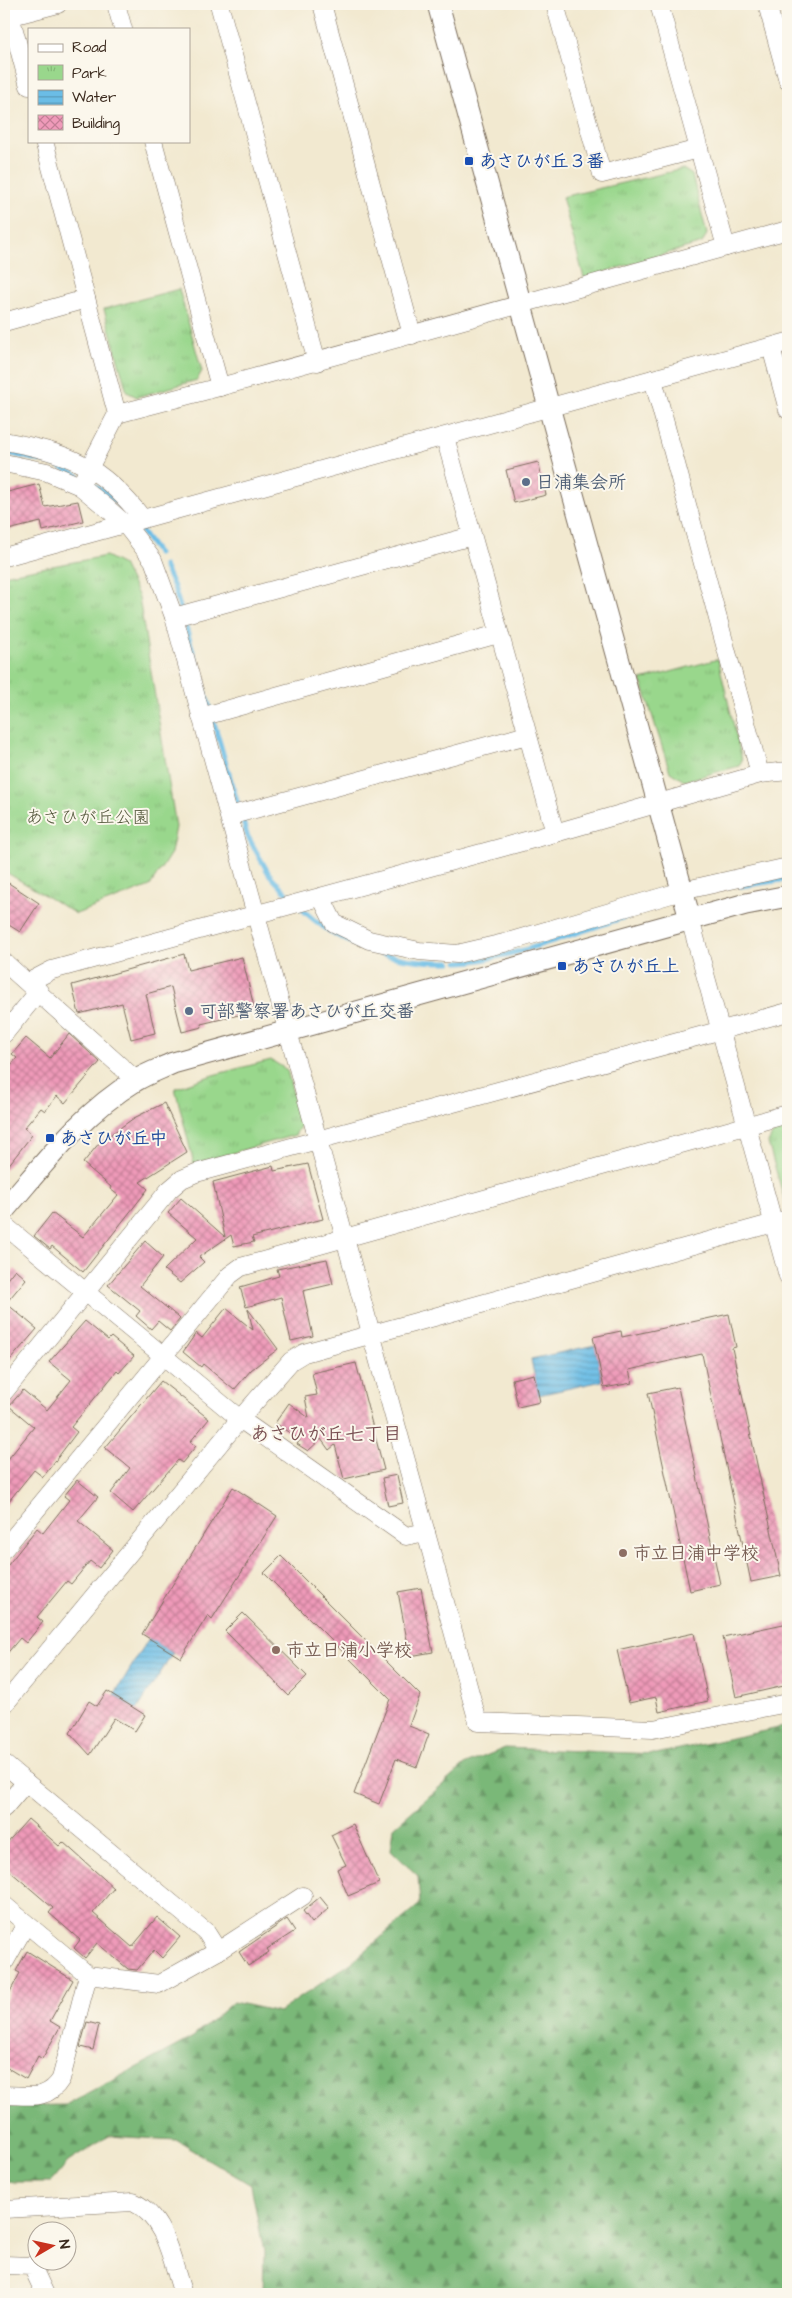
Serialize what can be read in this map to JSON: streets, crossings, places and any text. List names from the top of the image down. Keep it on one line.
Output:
{"districts":["あさひが丘七丁目"],"parks":["あさひが丘公園"],"places":{"transit":["あさひが丘３番","あさひが丘上","あさひが丘中"],"other":["日浦集会所","可部警察署あさひが丘交番","市立日浦中学校","市立日浦小学校"]},"legend":["Road","Park","Water","Building"],"north":"right"}
